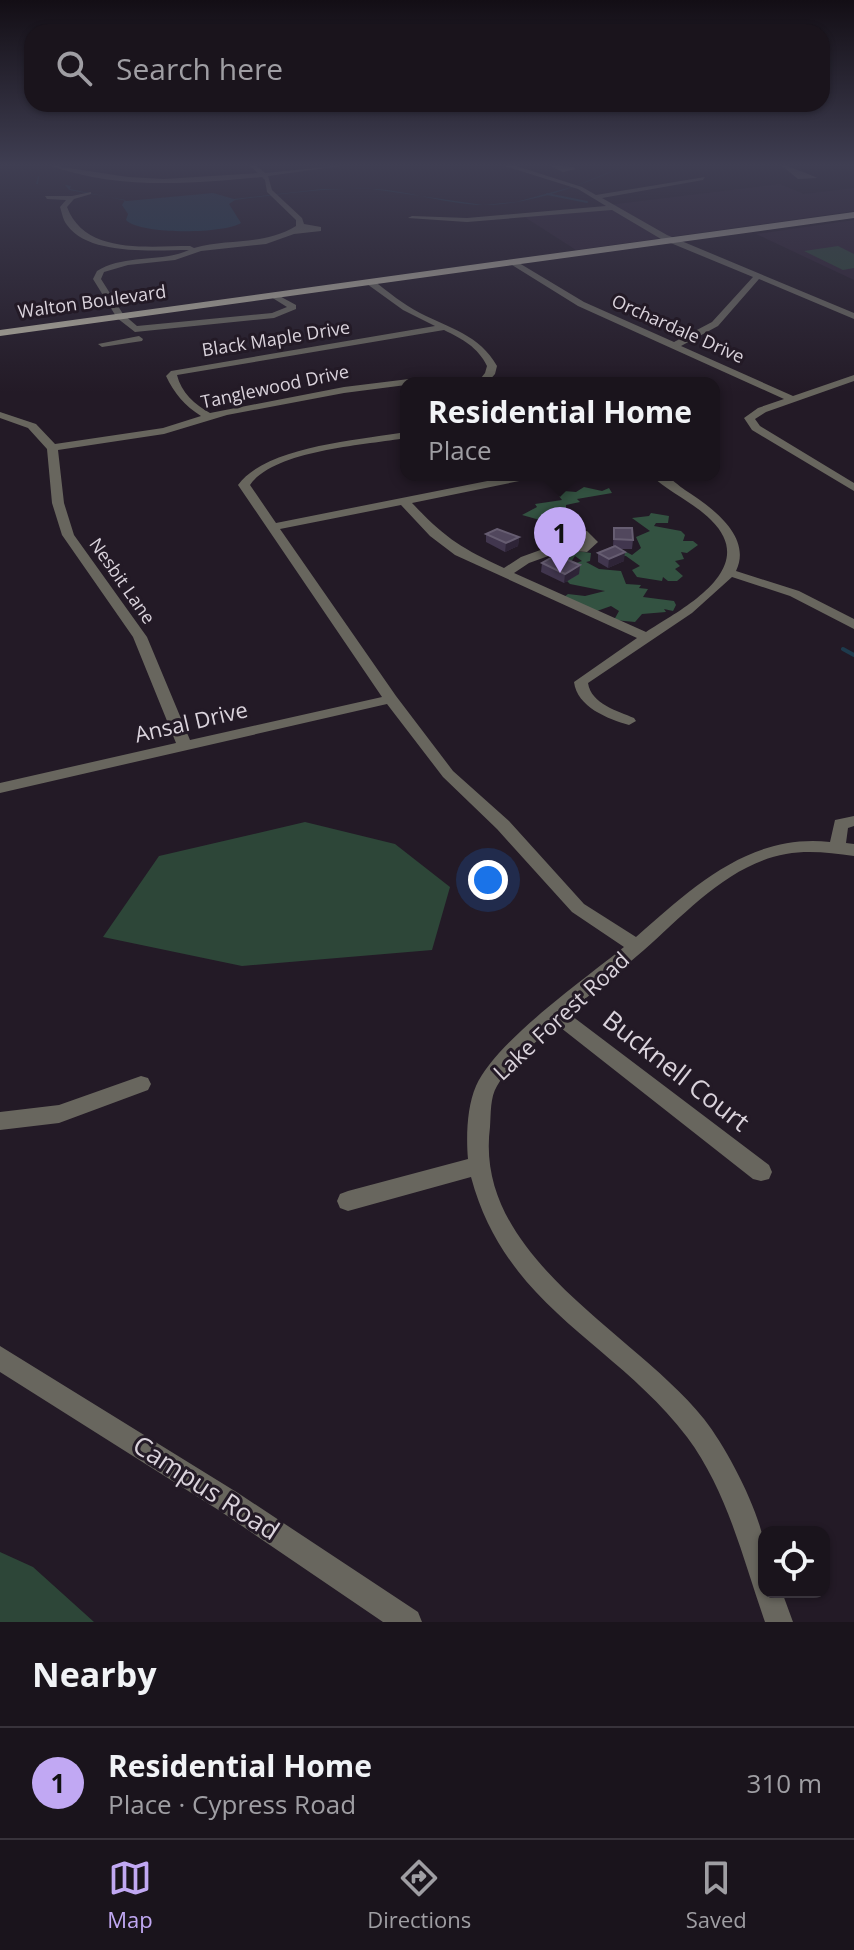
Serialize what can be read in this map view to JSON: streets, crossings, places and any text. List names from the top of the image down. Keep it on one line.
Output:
{"streets":{"main road":["Walton Boulevard"],"street":["Orchardale Drive","Black Maple Drive","Tanglewood Drive","Nesbit Lane","Ansal Drive","Lake Forest Road","Bucknell Court","Campus Road"]},"crossings":[["Walton Boulevard","Orchardale Drive"],["Black Maple Drive","Tanglewood Drive"],["Tanglewood Drive","Nesbit Lane"],["Nesbit Lane","Ansal Drive"],["Ansal Drive","Lake Forest Road"],["Lake Forest Road","Bucknell Court"]],"page":{"search":"Search here","popup":["Residential Home","Place"],"pins":"1","heading":"Nearby","list":[{"mark":"1","name":"Residential Home","note":"Place · Cypress Road","value":"310 m"}],"nav":["Map","Directions","Saved"]}}
